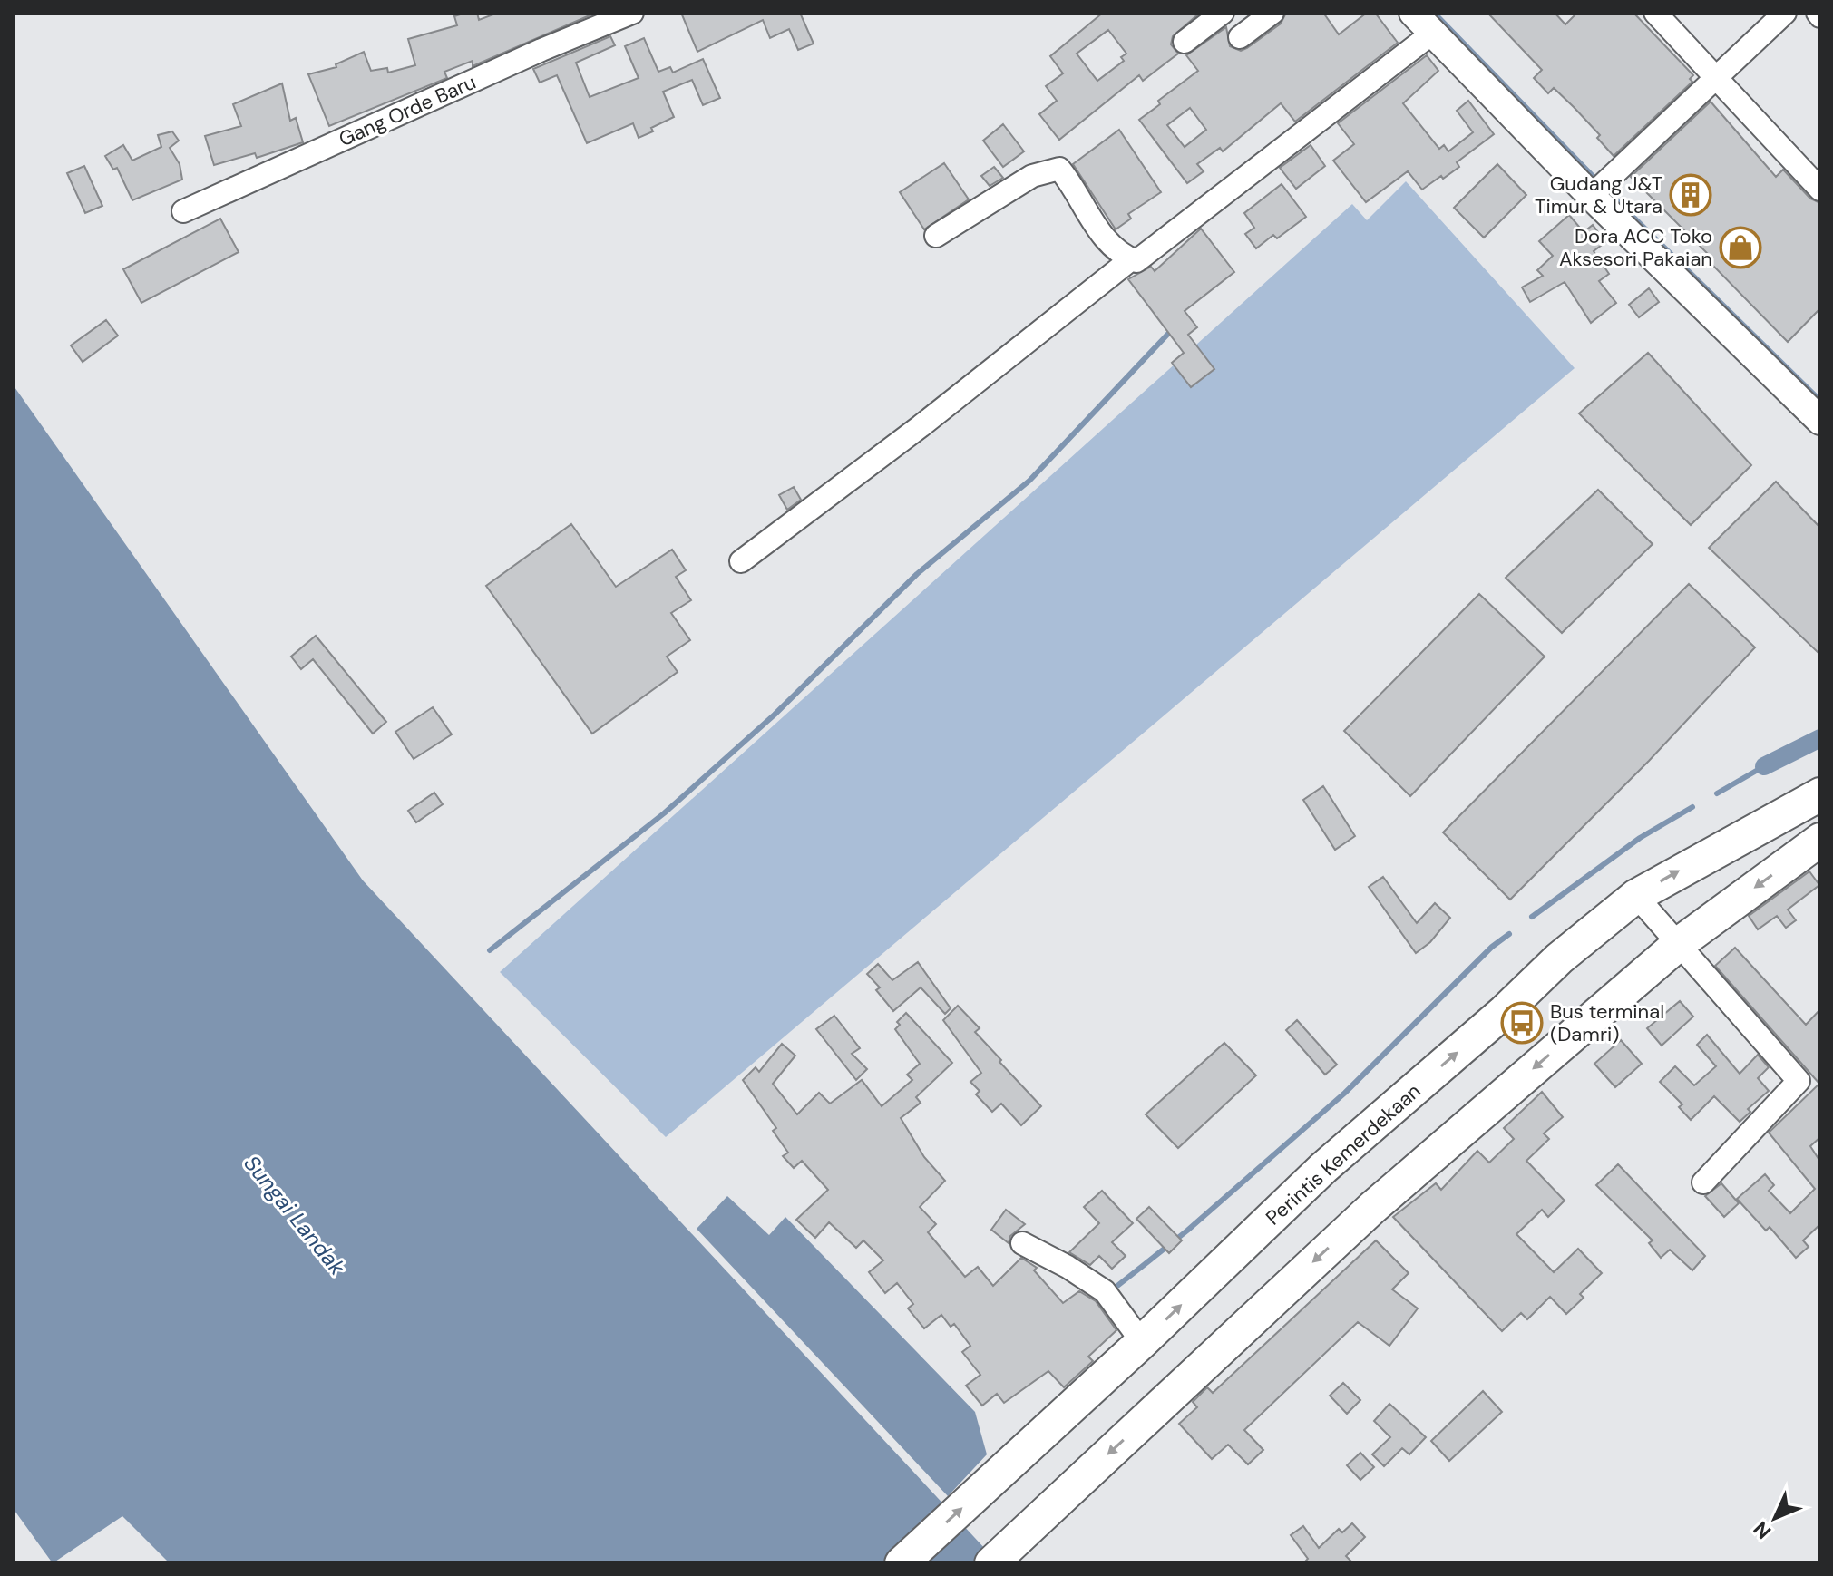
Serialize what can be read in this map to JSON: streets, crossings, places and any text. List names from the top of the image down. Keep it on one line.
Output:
{"streets":{"highway":["Perintis Kemerdekaan"],"street":["Gang Orde Baru"]},"water":["Sungai Landak"],"places":{"building":["Gudang J&T Timur & Utara"],"shop":["Dora ACC Toko Aksesori Pakaian"],"bus stop":["Bus terminal (Damri)"]},"north":"bottom left"}
